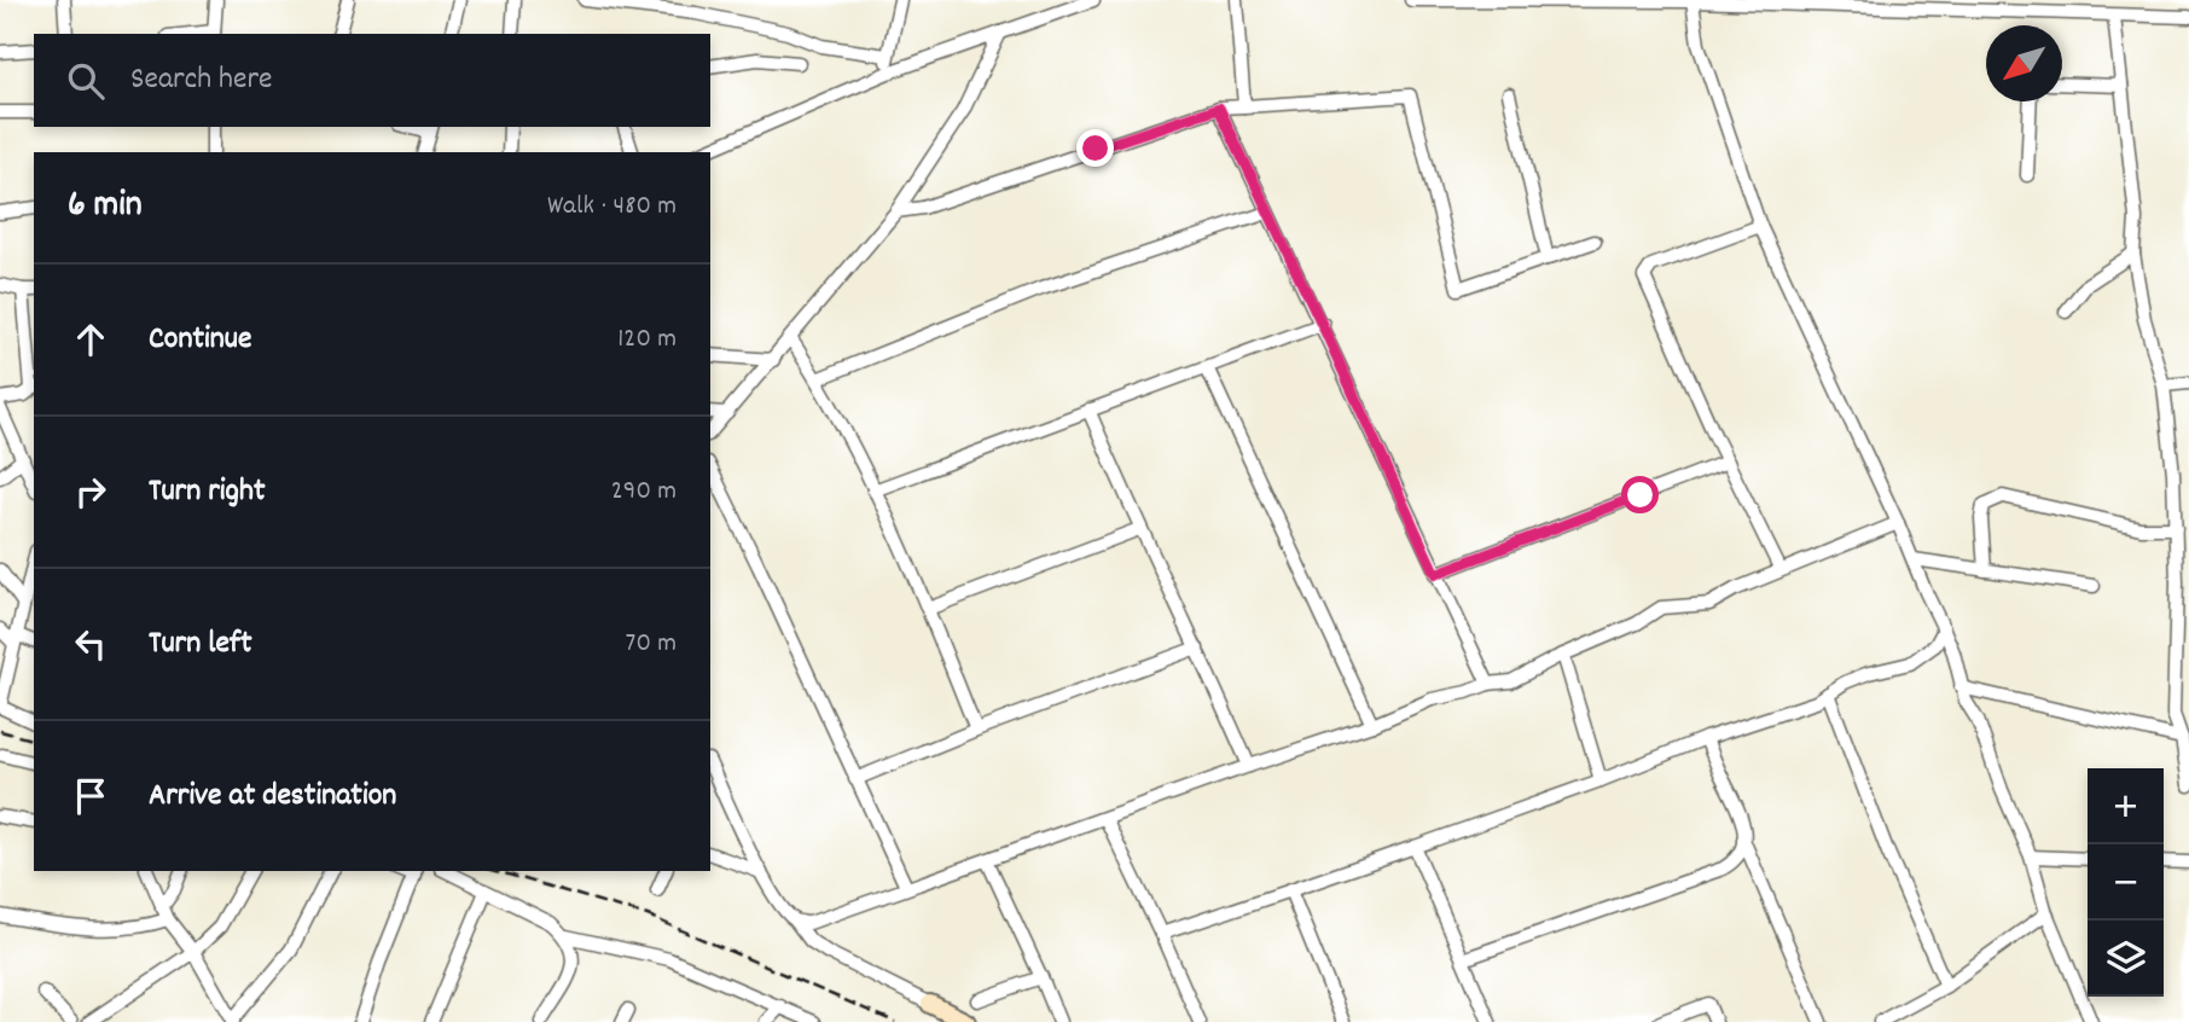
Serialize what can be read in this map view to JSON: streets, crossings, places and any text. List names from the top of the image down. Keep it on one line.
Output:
{"north":"bottom left","page":{"search":"Search here","heading":["6 min","Walk · 480 m"],"list":[["Continue","120 m"],["Turn right","290 m"],["Turn left","70 m"],"Arrive at destination"],"map_buttons":["+","−"]}}
